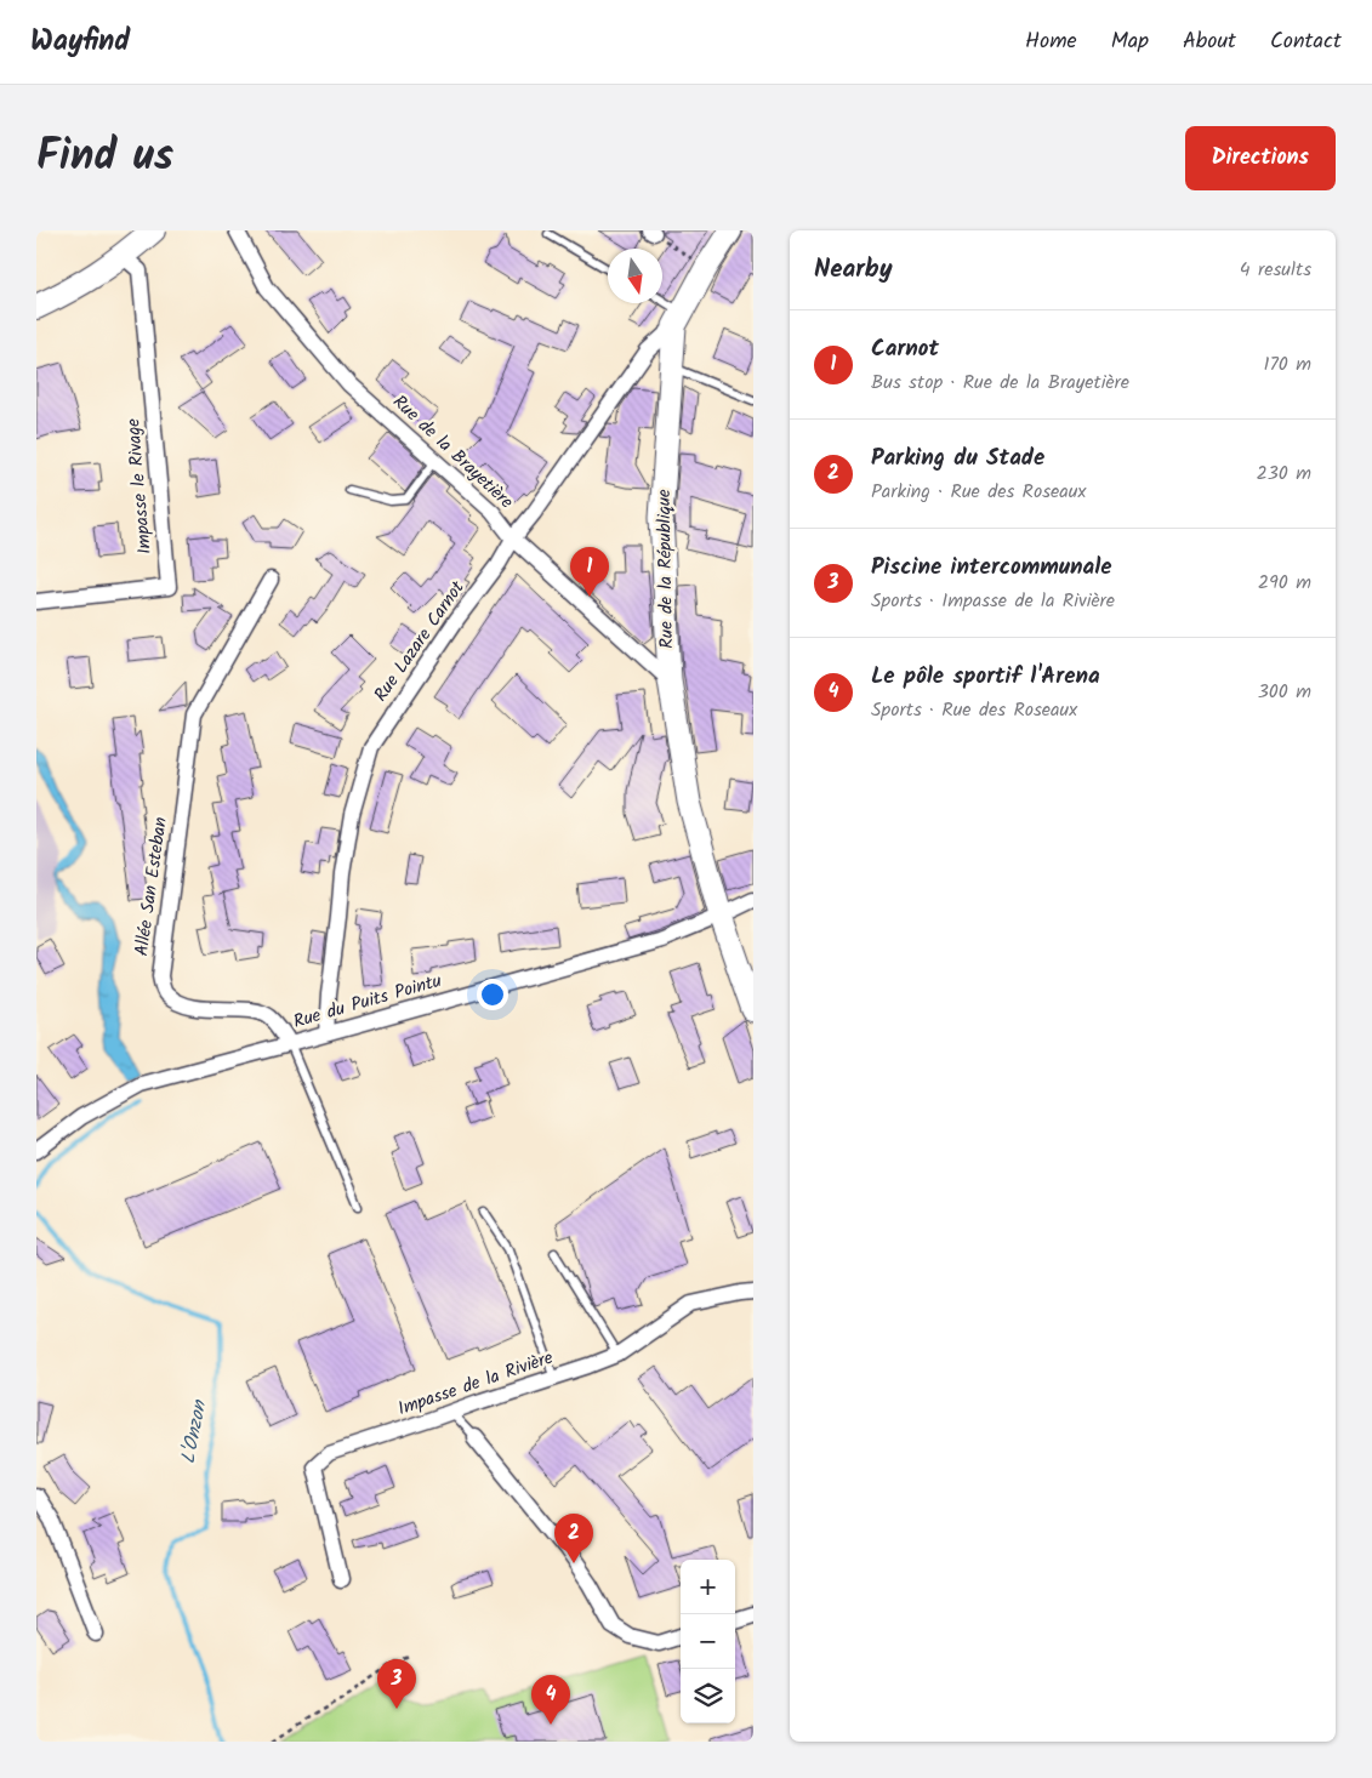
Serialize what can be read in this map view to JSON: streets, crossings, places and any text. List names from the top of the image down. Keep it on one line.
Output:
{"streets":{"main road":["Rue de la République"],"street":["Rue de la Brayetière","Impasse le Rivage","Rue Lazare Carnot","Allée San Esteban","Rue du Puits Pointu","Impasse de la Rivière"]},"crossings":[["Rue de la Brayetière","Rue de la République"],["Rue de la Brayetière","Rue Lazare Carnot"],["Rue de la République","Rue Lazare Carnot"],["Rue de la République","Rue du Puits Pointu"],["Rue Lazare Carnot","Rue du Puits Pointu"],["Allée San Esteban","Rue du Puits Pointu"]],"water":["L'Onzon"],"north":"bottom","page":{"header":"Wayfind","nav":["Home","Map","About","Contact"],"title":"Find us","buttons":"Directions","heading":["Nearby","4 results"],"list":[{"mark":"1","name":"Carnot","note":"Bus stop · Rue de la Brayetière","value":"170 m"},{"mark":"2","name":"Parking du Stade","note":"Parking · Rue des Roseaux","value":"230 m"},{"mark":"3","name":"Piscine intercommunale","note":"Sports · Impasse de la Rivière","value":"290 m"},{"mark":"4","name":"Le pôle sportif l'Arena","note":"Sports · Rue des Roseaux","value":"300 m"}],"pins":["1","2","3","4"],"map_buttons":["+","−"]}}
